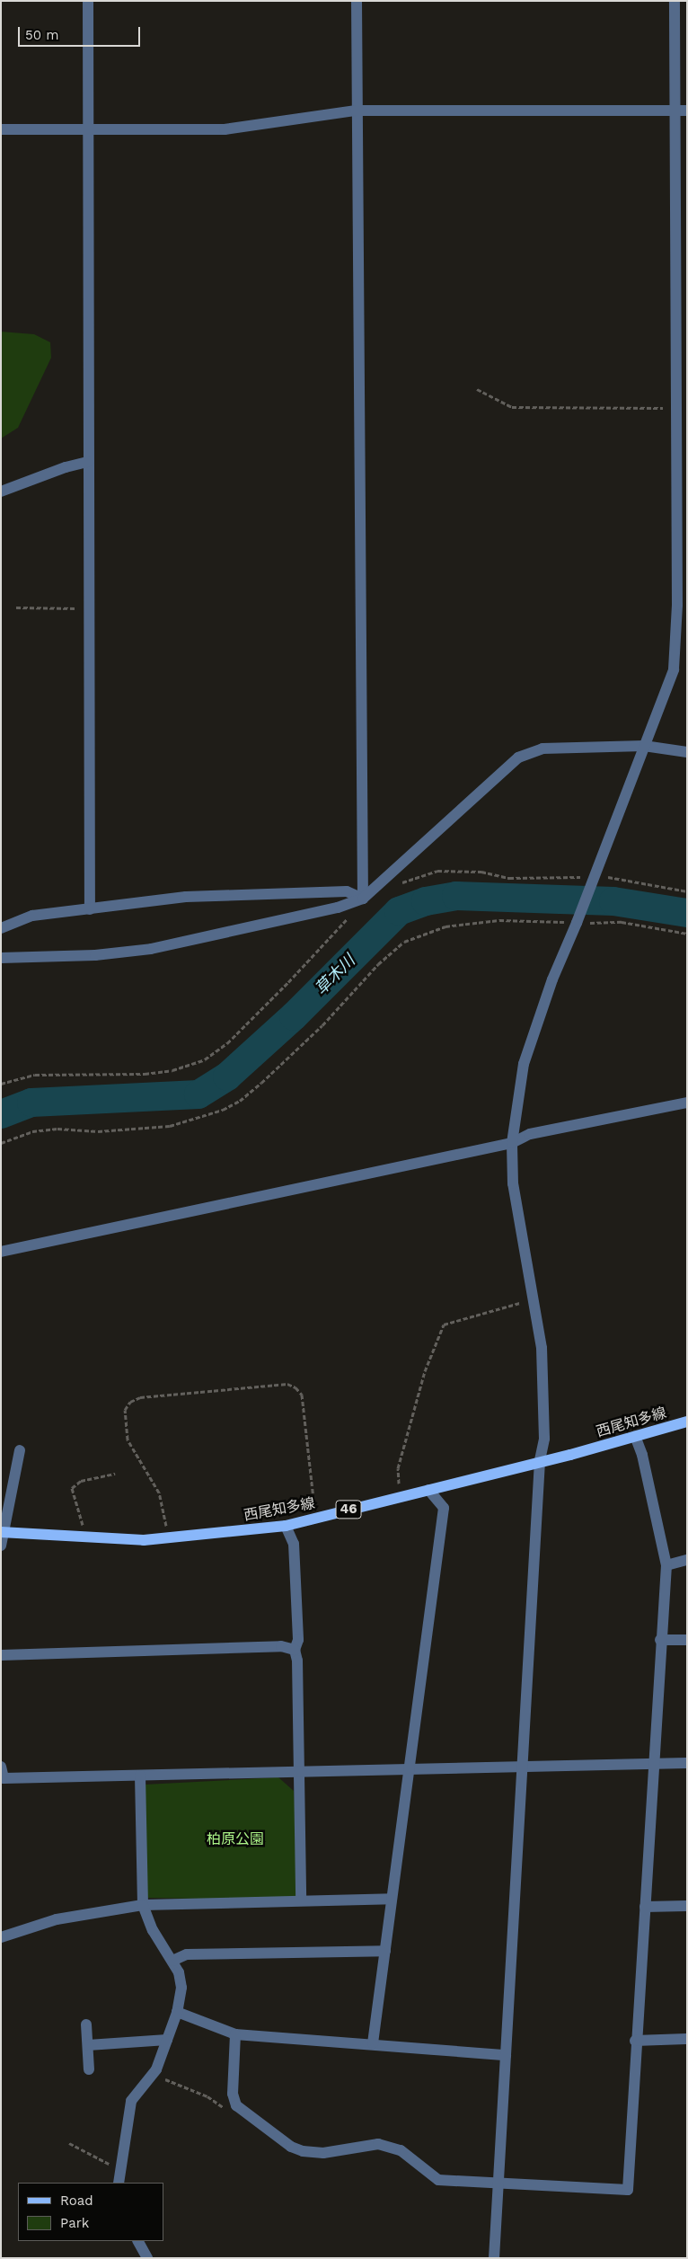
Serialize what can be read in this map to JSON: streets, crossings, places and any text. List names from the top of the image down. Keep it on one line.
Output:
{"streets":{"main road":["西尾知多線","46"]},"water":["草木川"],"parks":["柏原公園"],"legend":["Road","Park"],"scale_bar":"50 m"}
